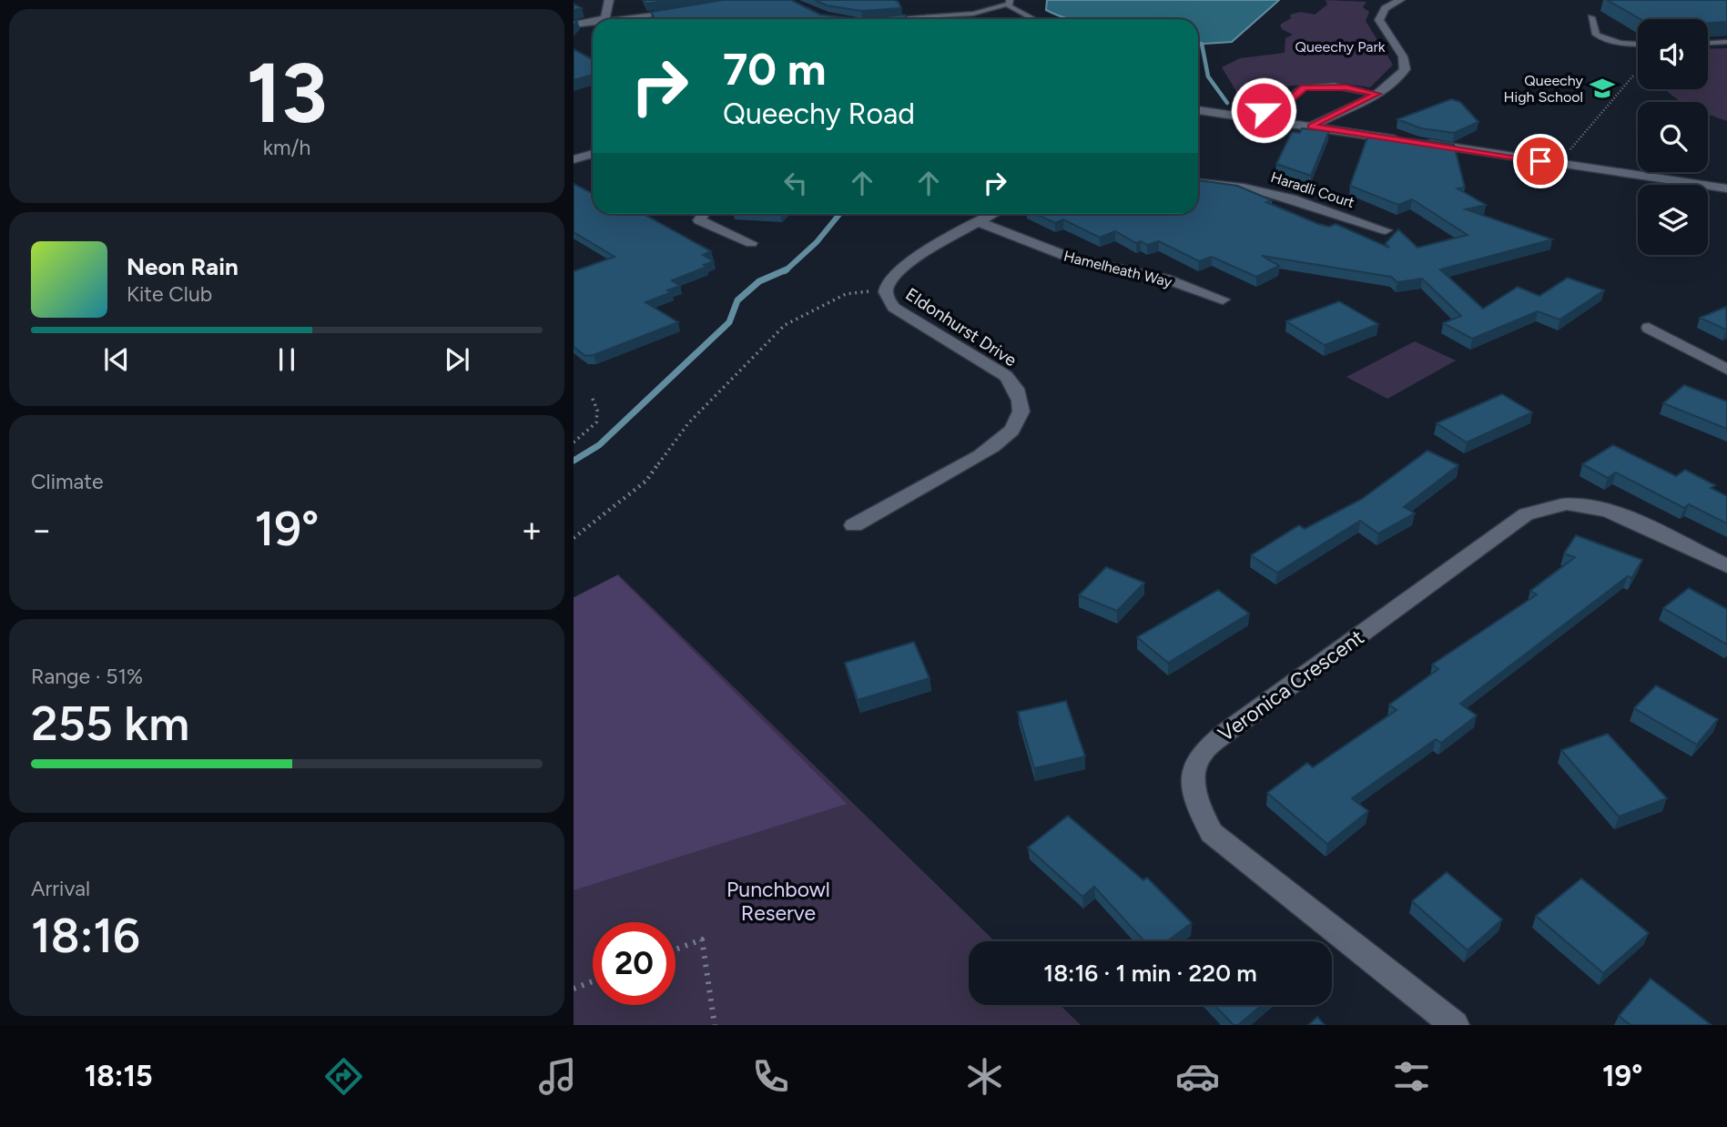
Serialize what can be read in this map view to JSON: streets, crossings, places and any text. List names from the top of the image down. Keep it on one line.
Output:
{"streets":{"street":["Haradli Court","Hamelheath Way","Eldonhurst Drive","Veronica Crescent"]},"crossings":[["Hamelheath Way","Eldonhurst Drive"]],"parks":["Queechy Park","Punchbowl Reserve"],"places":{"school or university":["Queechy High School"]},"page":{"tile":[["13","km/h"],"Climate",["Range · 51%","255 km"],["Arrival","18:16"]],"turn":["70 m","Queechy Road"],"song":["Neon Rain","Kite Club"],"heat":["−","19°","+"],"limit":"20","trip":"18:16 · 1 min · 220 m","tabs":["18:15","19°"]}}
